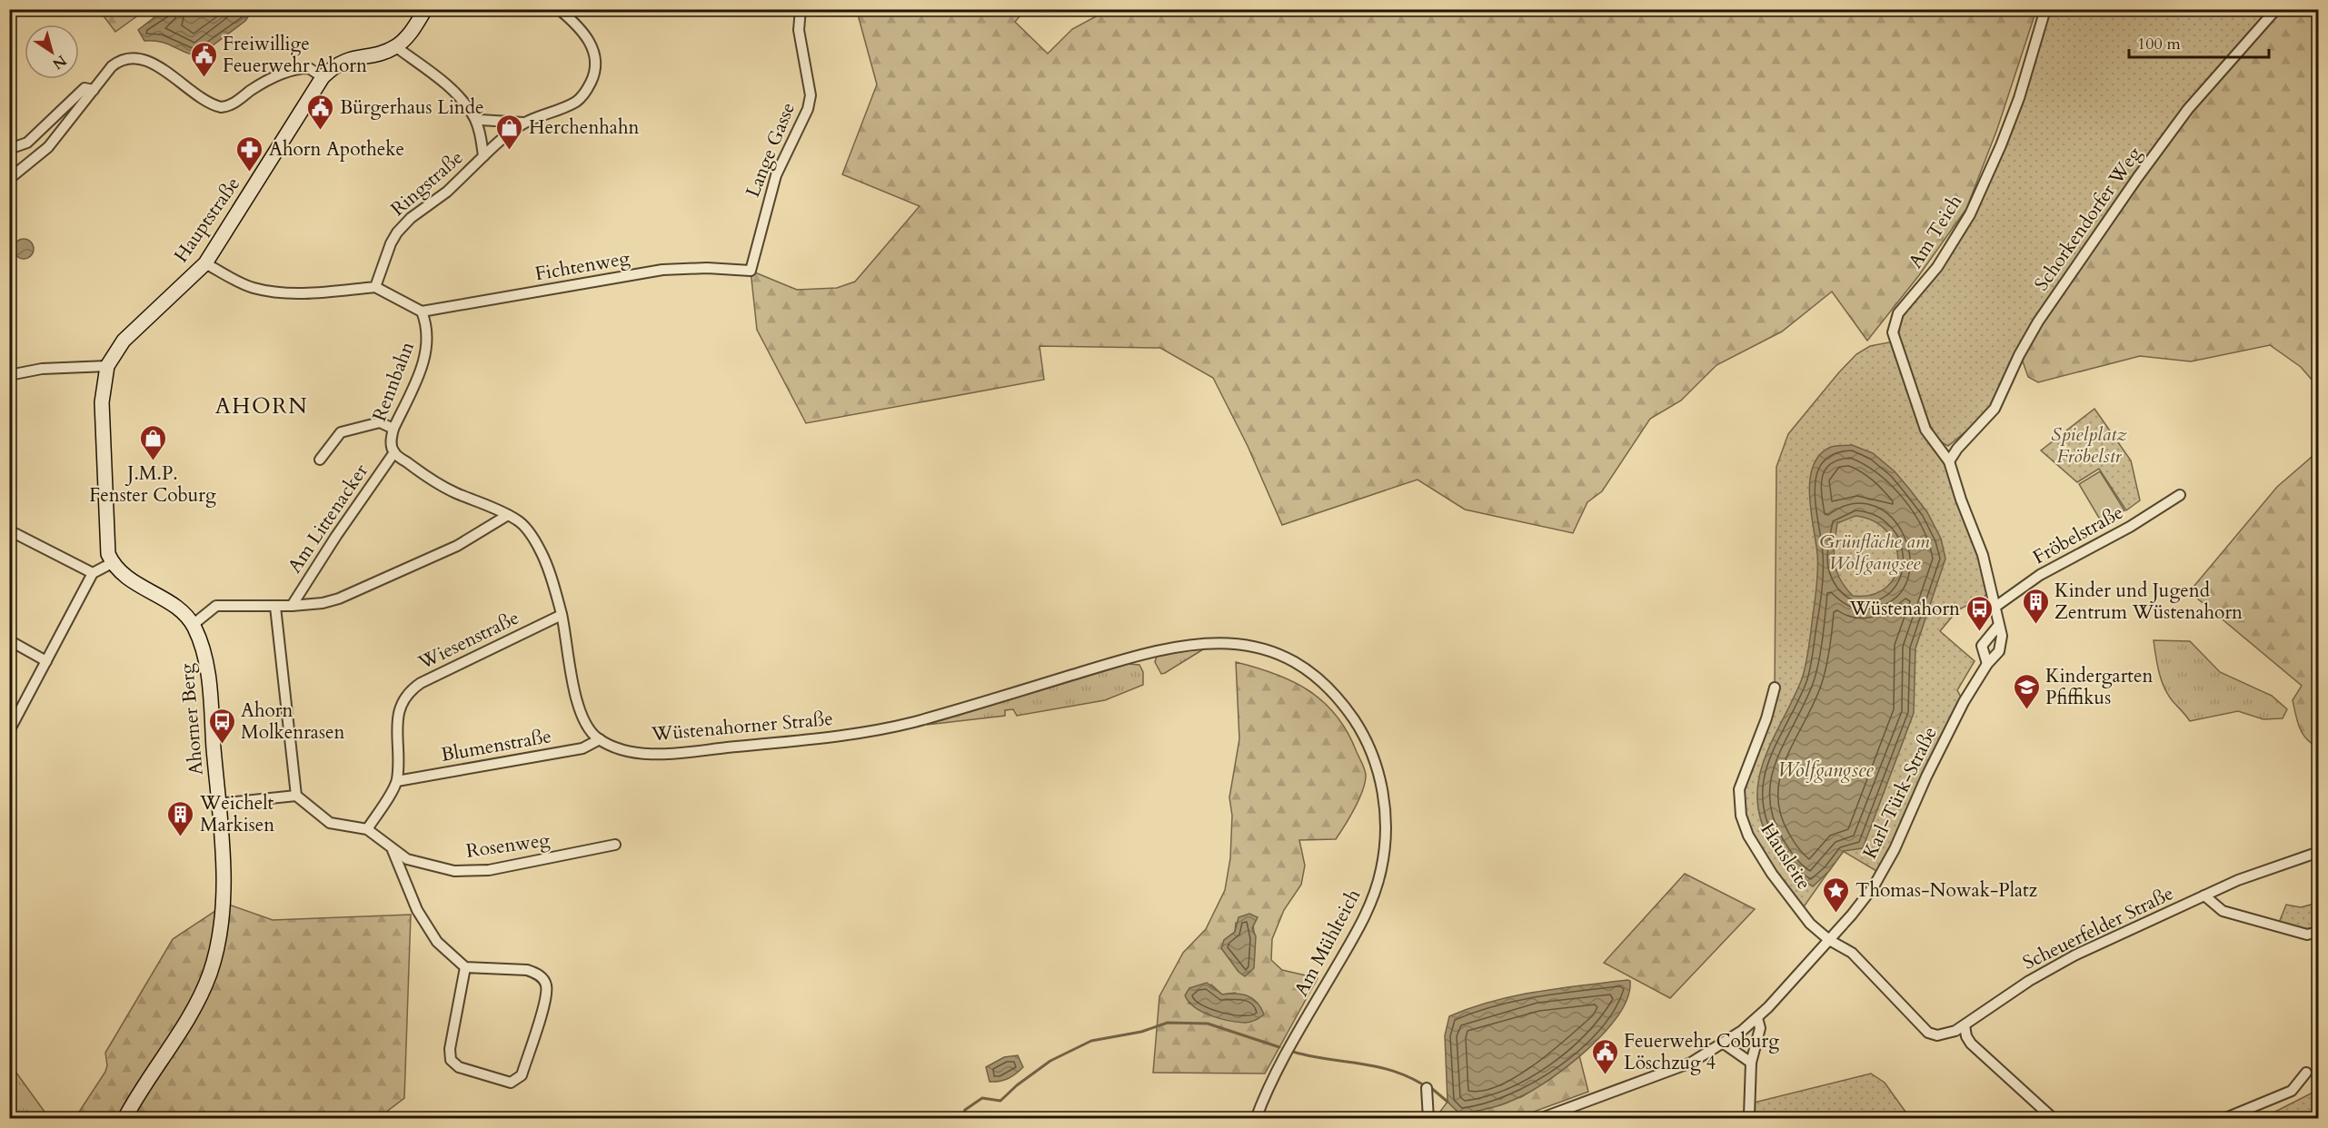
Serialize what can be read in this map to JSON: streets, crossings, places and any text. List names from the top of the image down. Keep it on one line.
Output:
{"streets":{"street":["Lange Gasse","Ringstraße","Schorkendorfer Weg","Hauptstraße","Am Teich","Fichtenweg","Rennbahn","Am Littenacker","Fröbelstraße","Wiesenstraße","Ahorner Berg","Wüstenahorner Straße","Blumenstraße","Karl-Türk-Straße","Rosenweg","Hausleite","Scheuerfelder Straße","Am Mühlteich"]},"crossings":[["Lange Gasse","Fichtenweg"],["Ringstraße","Hauptstraße"],["Schorkendorfer Weg","Am Teich"],["Schorkendorfer Weg","Karl-Türk-Straße"],["Hauptstraße","Ahorner Berg"],["Am Teich","Karl-Türk-Straße"],["Fichtenweg","Rennbahn"],["Rennbahn","Am Littenacker"],["Rennbahn","Wüstenahorner Straße"],["Fröbelstraße","Karl-Türk-Straße"],["Wiesenstraße","Wüstenahorner Straße"],["Wiesenstraße","Blumenstraße"],["Wüstenahorner Straße","Blumenstraße"],["Wüstenahorner Straße","Am Mühlteich"],["Karl-Türk-Straße","Hausleite"],["Karl-Türk-Straße","Scheuerfelder Straße"],["Hausleite","Scheuerfelder Straße"]],"districts":["AHORN"],"water":["Wolfgangsee"],"parks":["Spielplatz Fröbelstr","Grünfläche am Wolfgangsee"],"places":{"public building":["Freiwillige Feuerwehr Ahorn","Bürgerhaus Linde","Feuerwehr Coburg Löschzug 4"],"shop":["Herchenhahn","J.M.P. Fenster Coburg"],"pharmacy":["Ahorn Apotheke"],"building":["Kinder und Jugend Zentrum Wüstenahorn","Weichelt Markisen"],"bus stop":["Wüstenahorn","Ahorn Molkenrasen"],"school or university":["Kindergarten Pfiffikus"],"place":["Thomas-Nowak-Platz"]},"scale_bar":"100 m","north":"bottom right"}
